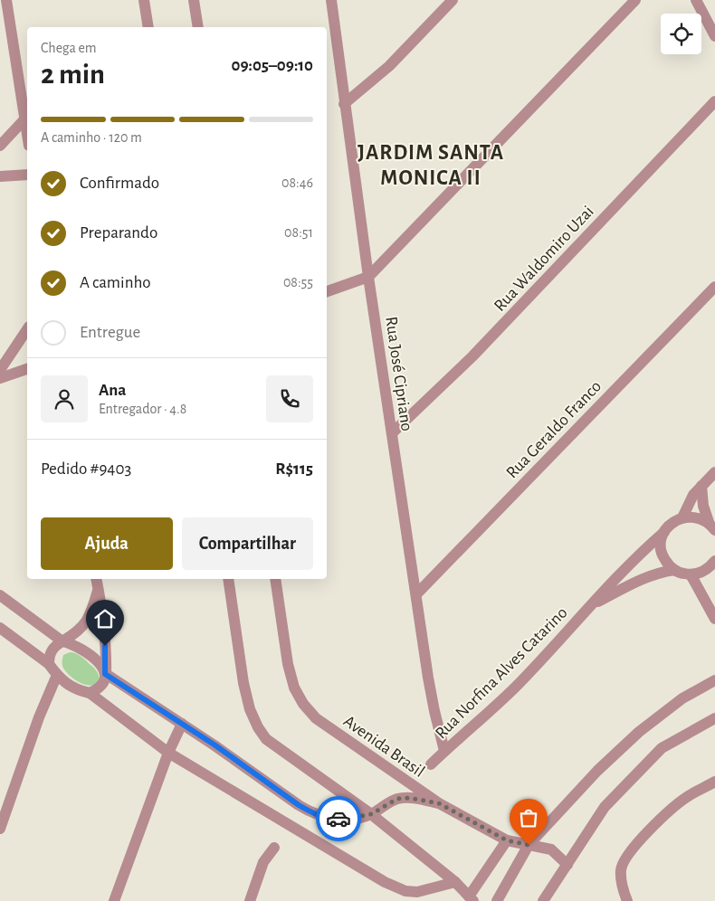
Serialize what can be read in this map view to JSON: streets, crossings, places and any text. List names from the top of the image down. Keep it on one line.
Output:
{"streets":{"street":["Rua Waldomiro Uzai","Rua José Cipriano","Rua Geraldo Franco","Rua Norfina Alves Catarino","Avenida Brasil"]},"crossings":[["Rua Waldomiro Uzai","Rua José Cipriano"],["Rua José Cipriano","Rua Geraldo Franco"],["Rua José Cipriano","Rua Norfina Alves Catarino"]],"districts":["JARDIM SANTA MONICA II"],"page":{"heading":["2 min","Chega em","09:05–09:10"],"panel":["Ana","Entregador · 4.8","Pedido #9403","R$115"],"bar":"A caminho · 120 m","list":[["Confirmado","08:46"],["Preparando","08:51"],["A caminho","08:55"],"Entregue"],"buttons":["Ajuda","Compartilhar"]}}
